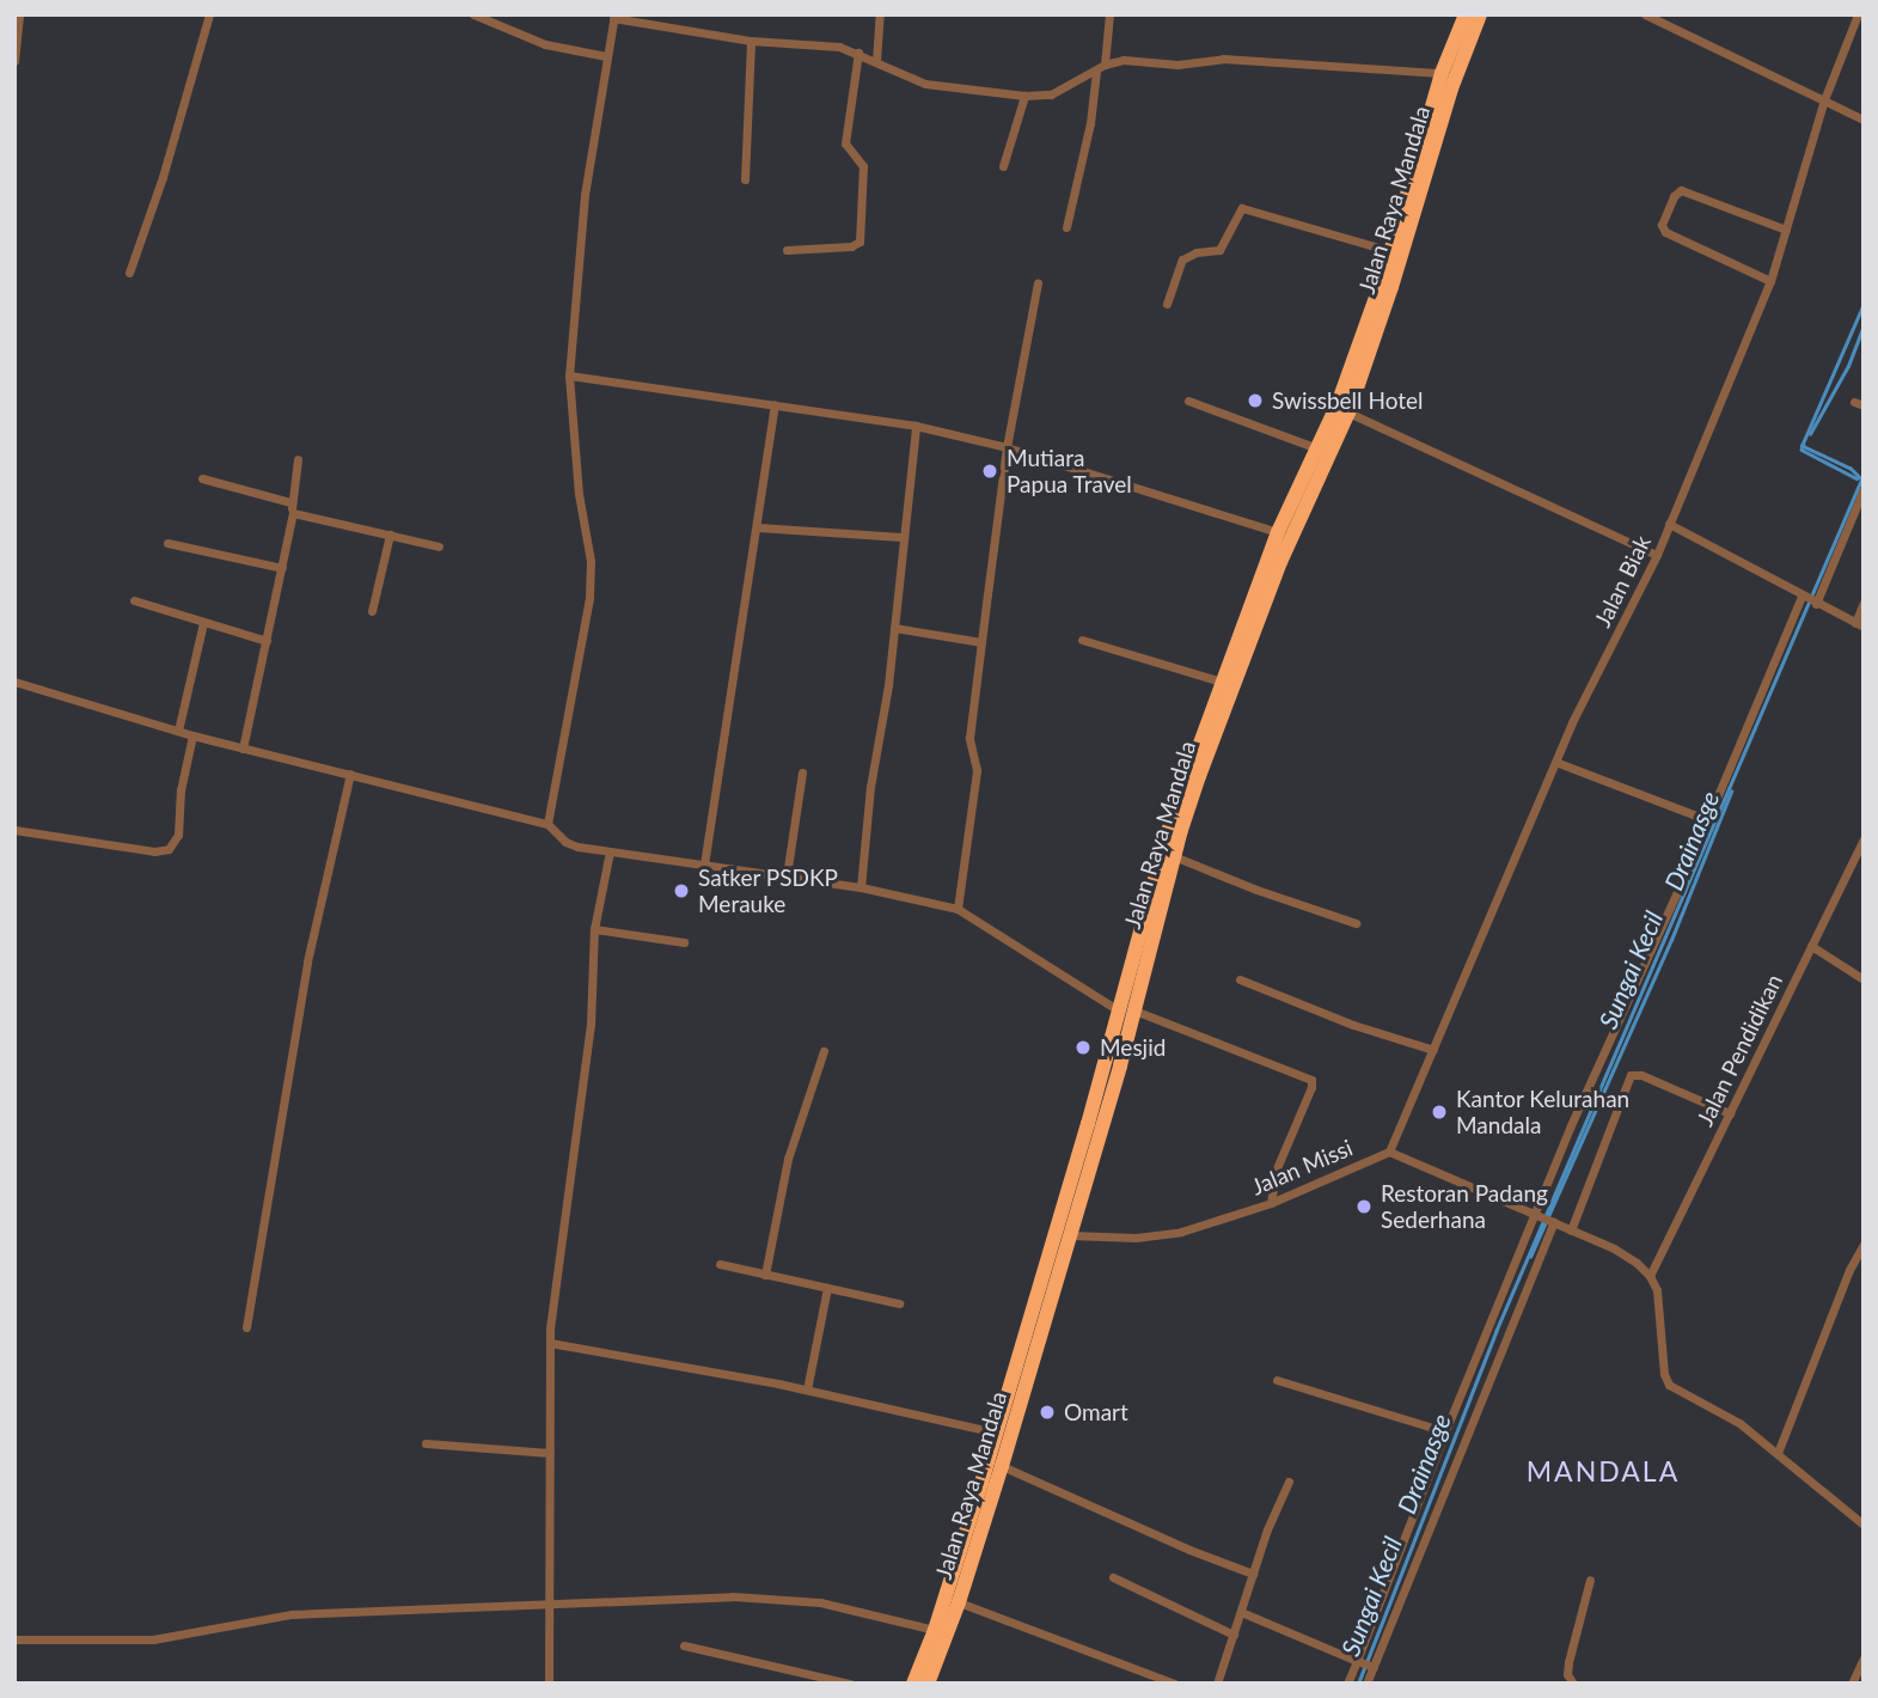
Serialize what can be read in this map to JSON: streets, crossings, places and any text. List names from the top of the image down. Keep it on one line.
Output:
{"streets":{"highway":["Jalan Raya Mandala"],"street":["Jalan Biak","Jalan Pendidikan","Jalan Missi"]},"crossings":[["Jalan Raya Mandala","Jalan Missi"],["Jalan Biak","Jalan Missi"],["Jalan Pendidikan","Jalan Missi"]],"districts":["MANDALA"],"water":["Drainasge","Sungai Kecil"],"places":["Swissbell Hotel","Mutiara Papua Travel","Satker PSDKP Merauke","Mesjid","Kantor Kelurahan Mandala","Restoran Padang Sederhana","Omart"]}
